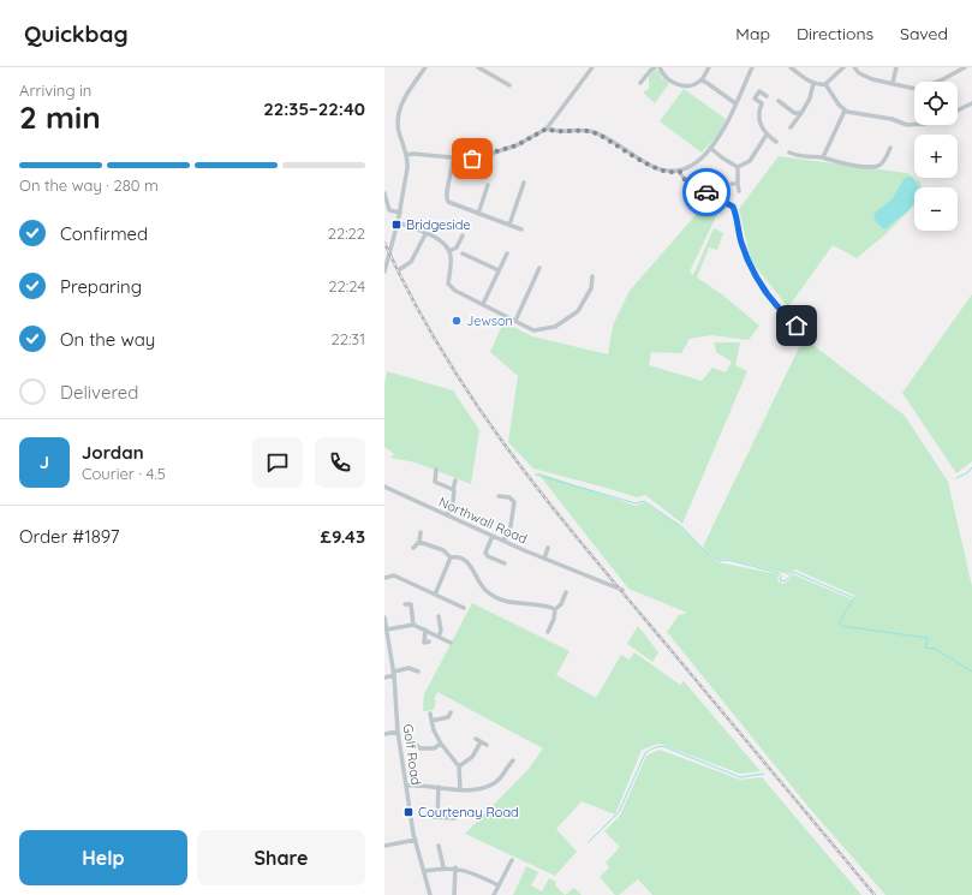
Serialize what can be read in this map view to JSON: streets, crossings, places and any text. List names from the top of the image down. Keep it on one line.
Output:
{"streets":{"street":["Northwall Road","Golf Road"]},"places":{"transit":["Bridgeside","Courtenay Road"],"other":["Jewson"]},"page":{"header":"Quickbag","nav":["Map","Directions","Saved"],"heading":["2 min","Arriving in","22:35–22:40"],"panel":["Jordan","Courier · 4.5","Order #1897","£9.43"],"map_buttons":["+","−"],"bar":"On the way · 280 m","list":[["Confirmed","22:22"],["Preparing","22:24"],["On the way","22:31"],"Delivered"],"round":"J","buttons":["Help","Share"]}}
